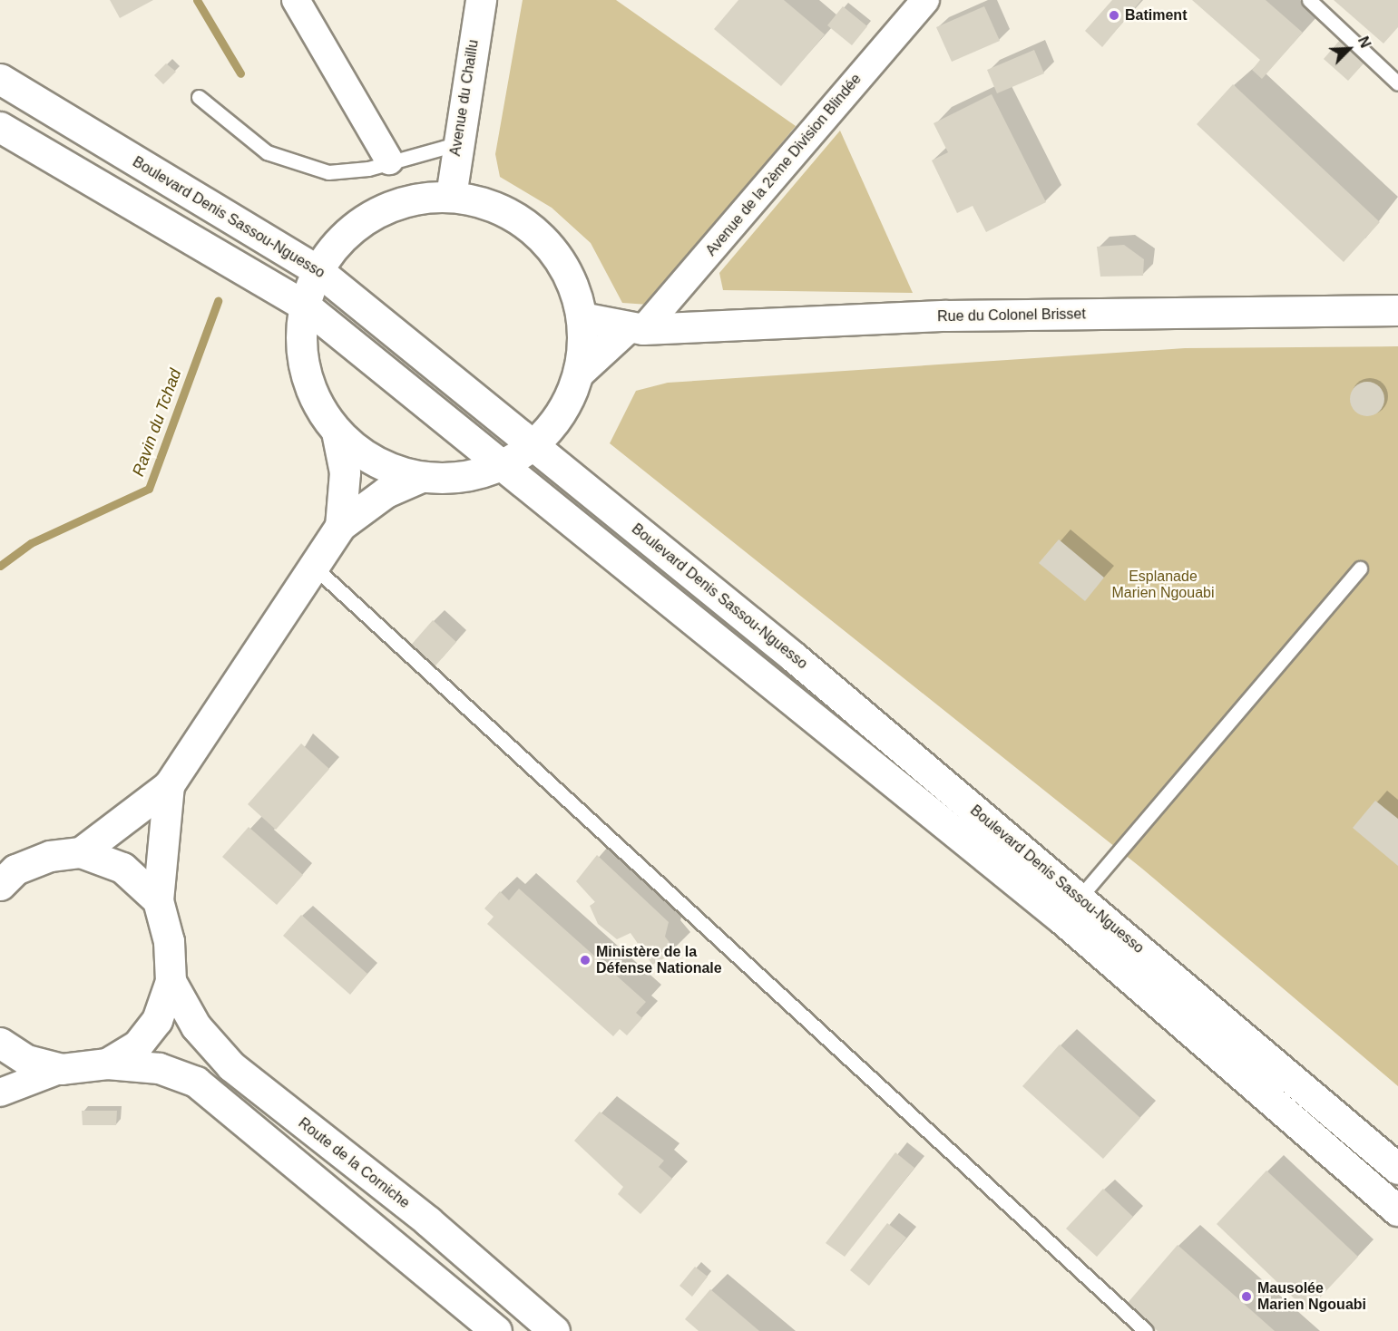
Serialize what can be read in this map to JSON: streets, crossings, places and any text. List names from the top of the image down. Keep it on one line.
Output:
{"streets":{"main road":["Avenue du Chaillu","Boulevard Denis Sassou-Nguesso","Rue du Colonel Brisset","Route de la Corniche"],"street":["Avenue de la 2ème Division Blindée"]},"crossings":[["Avenue de la 2ème Division Blindée","Rue du Colonel Brisset"]],"water":["Ravin du Tchad"],"parks":["Esplanade Marien Ngouabi"],"places":["Batiment","Ministère de la Défense Nationale","Mausolée Marien Ngouabi"],"north":"top right"}
